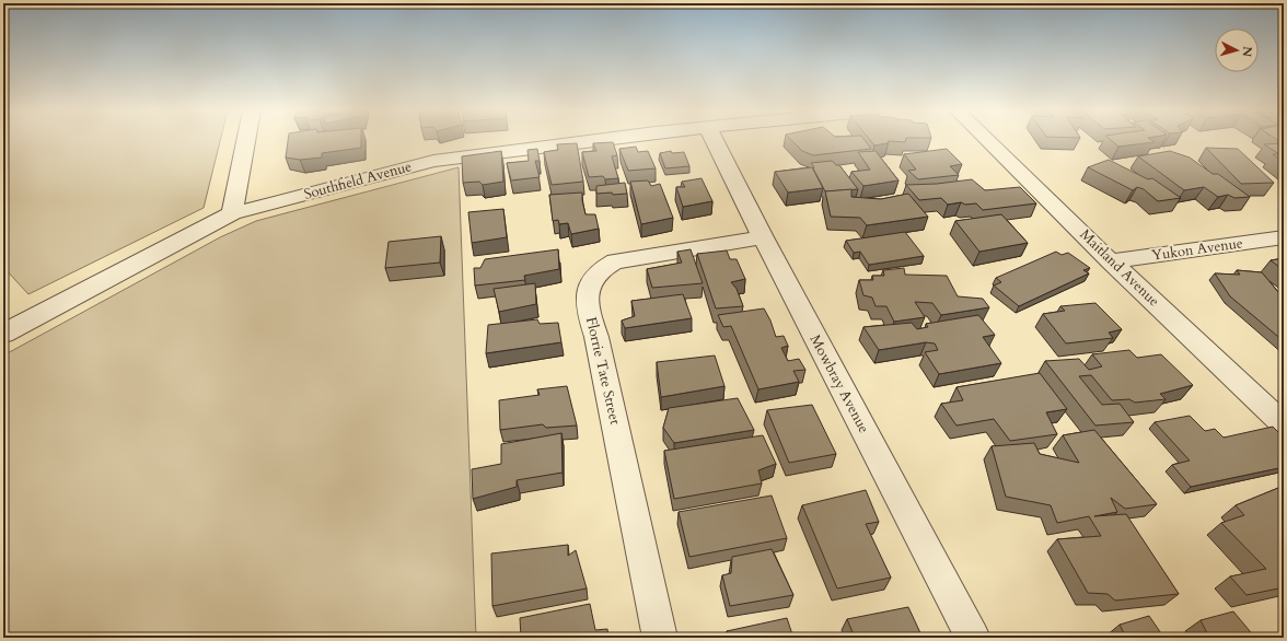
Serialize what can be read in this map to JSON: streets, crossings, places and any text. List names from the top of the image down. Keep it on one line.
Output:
{"streets":{"street":["Southfield Avenue","Yukon Avenue","Maitland Avenue","Florrie Tate Street","Mowbray Avenue"]},"crossings":[["Yukon Avenue","Maitland Avenue"],["Florrie Tate Street","Mowbray Avenue"]],"north":"right"}
